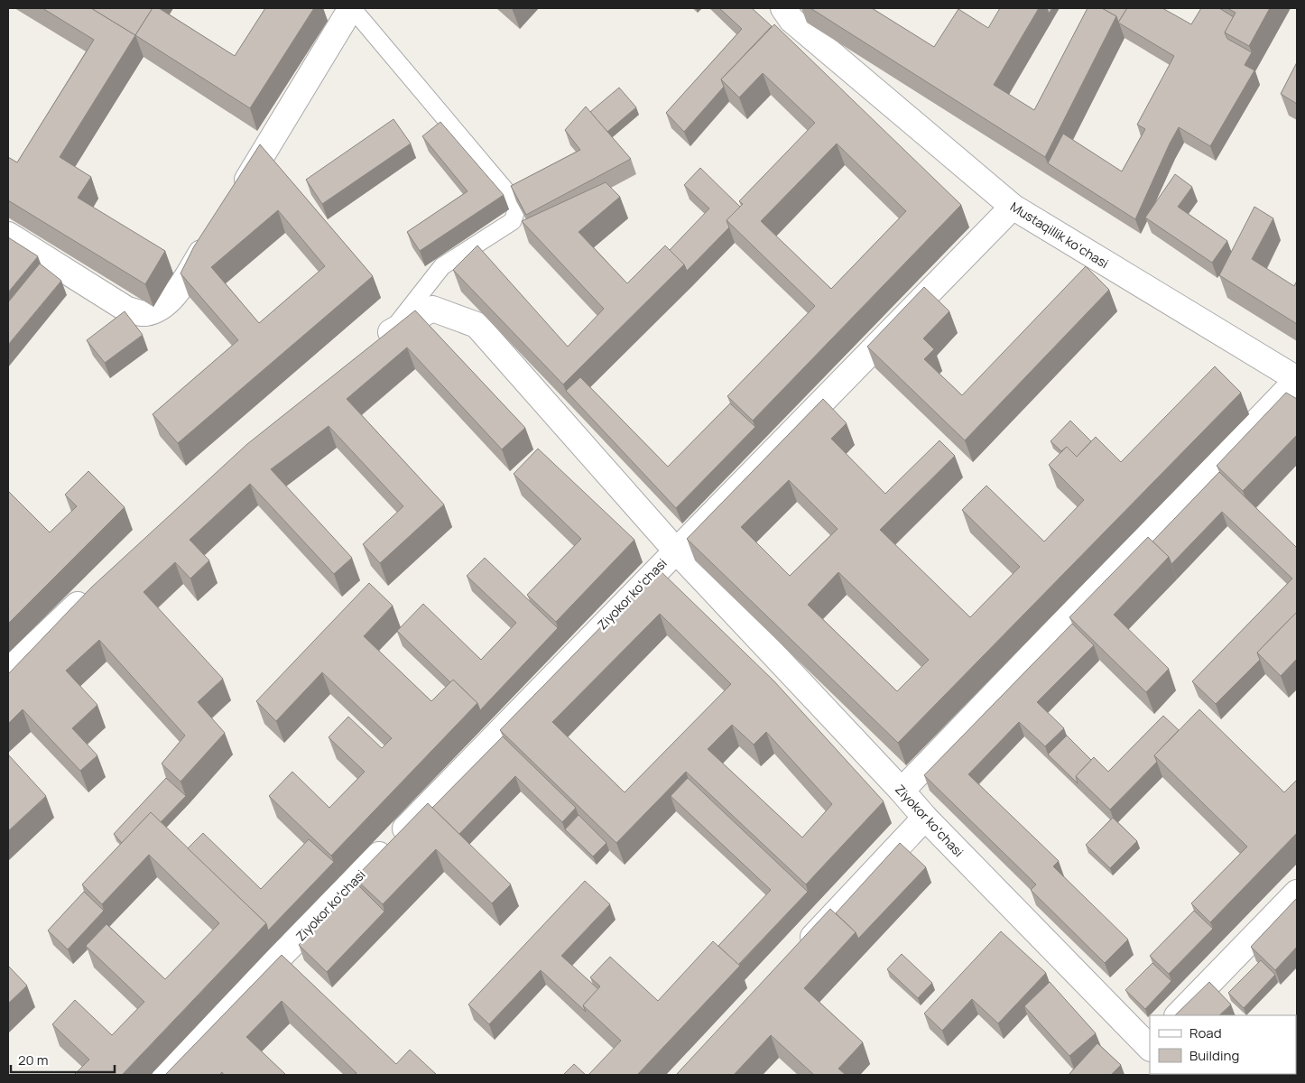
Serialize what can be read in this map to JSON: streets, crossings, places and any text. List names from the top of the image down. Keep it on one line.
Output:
{"streets":{"street":["Mustaqillik koʻchasi","Ziyokor koʻchasi"]},"legend":["Road","Building"],"scale_bar":"20 m"}
